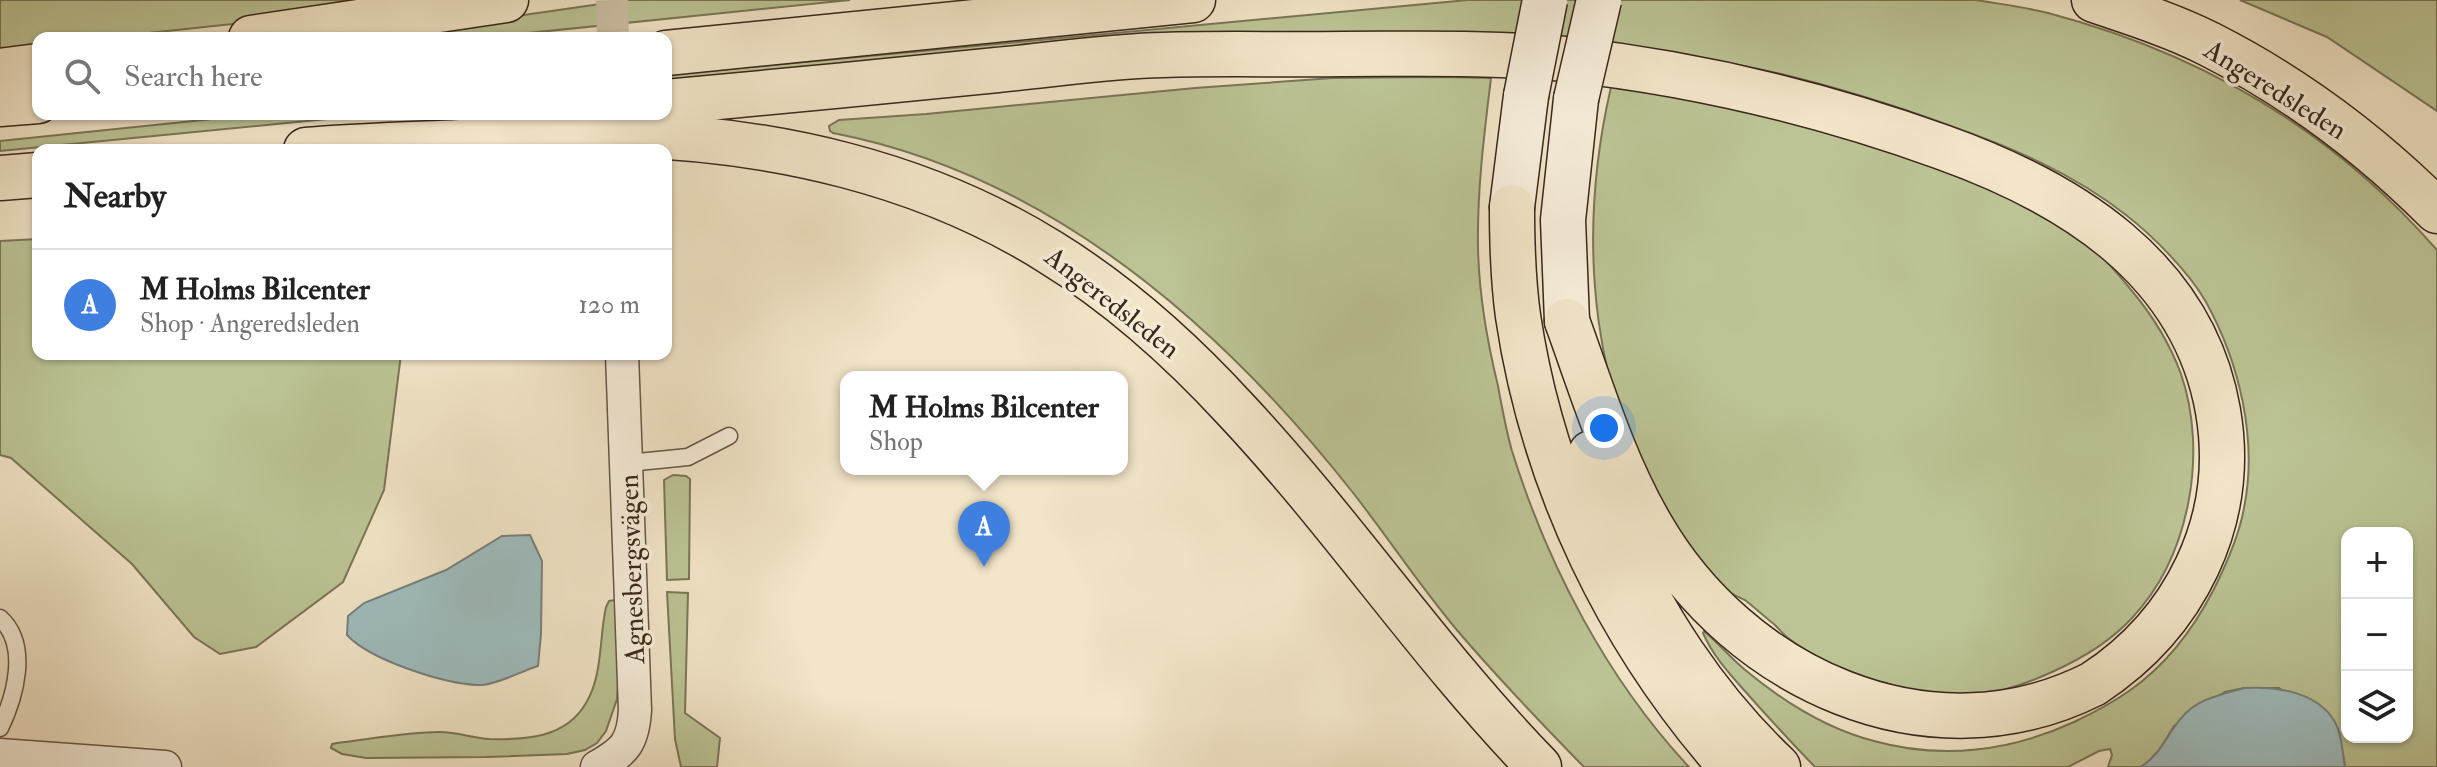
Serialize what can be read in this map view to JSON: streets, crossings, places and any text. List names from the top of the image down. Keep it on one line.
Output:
{"streets":{"highway":["Angeredsleden"],"street":["Agnesbergsvägen"]},"page":{"search":"Search here","heading":"Nearby","list":[{"mark":"A","name":"M Holms Bilcenter","note":"Shop · Angeredsleden","value":"120 m"}],"popup":["M Holms Bilcenter","Shop"],"pins":"A","map_buttons":["+","−"]}}
